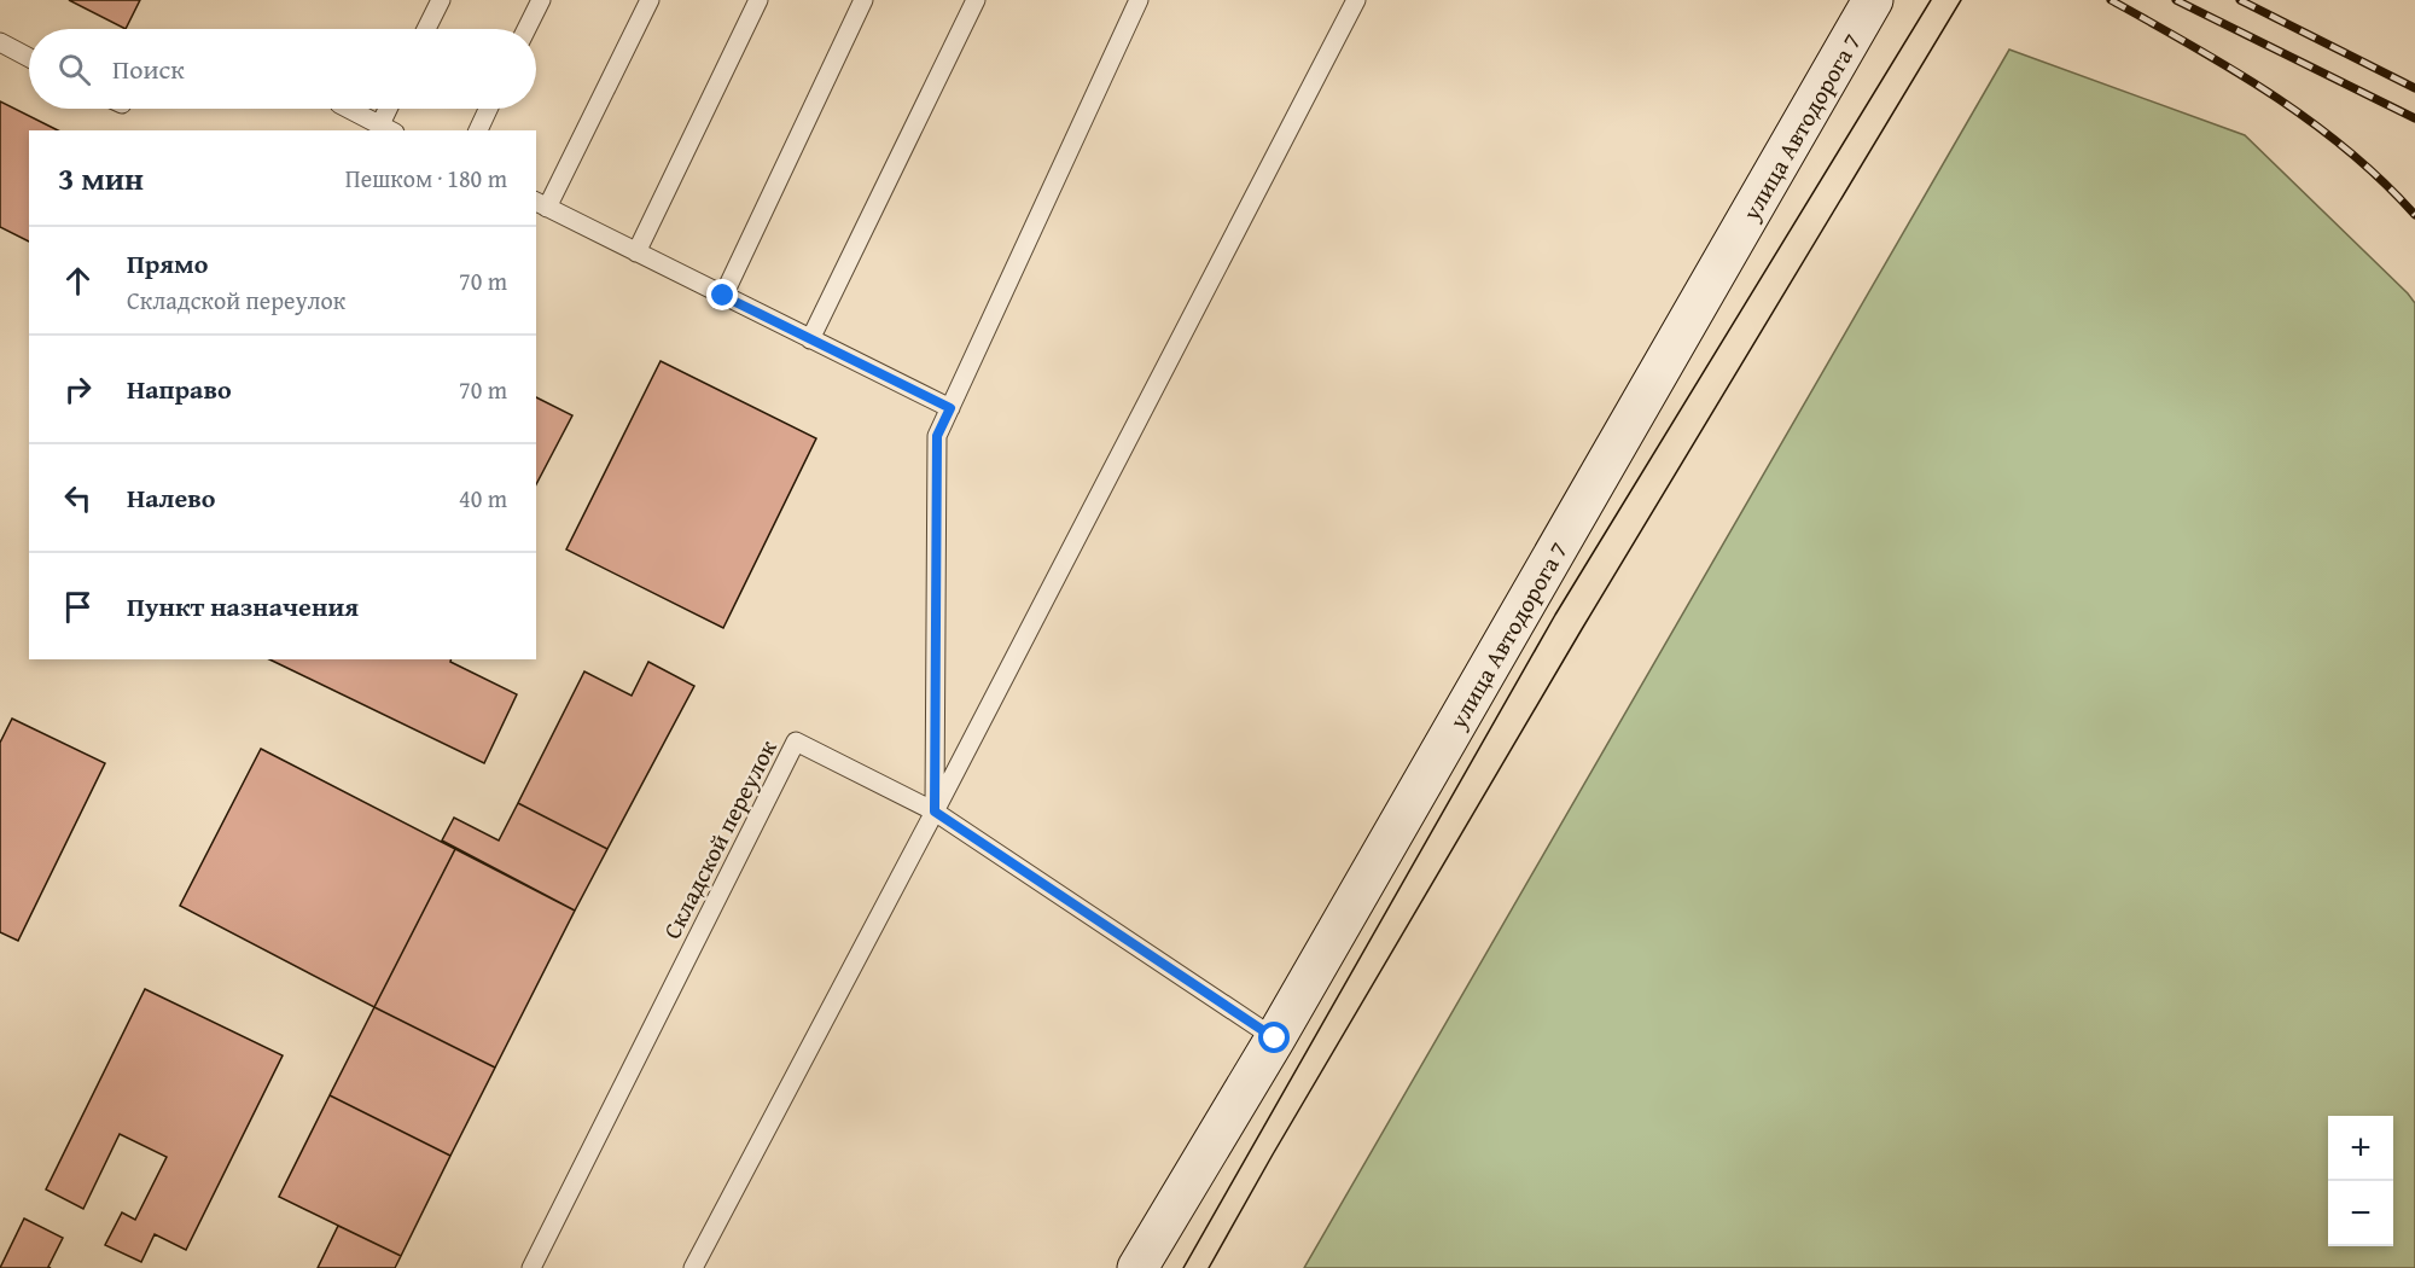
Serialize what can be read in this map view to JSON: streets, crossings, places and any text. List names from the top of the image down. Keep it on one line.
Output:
{"streets":{"street":["улица Автодорога 7"],"lane":["Складской переулок"]},"crossings":[["улица Автодорога 7","Складской переулок"]],"page":{"search":"Поиск","heading":["3 мин","Пешком · 180 m"],"list":[["Прямо","Складской переулок","70 m"],["Направо","70 m"],["Налево","40 m"],"Пункт назначения"],"map_buttons":["+","−"]}}
